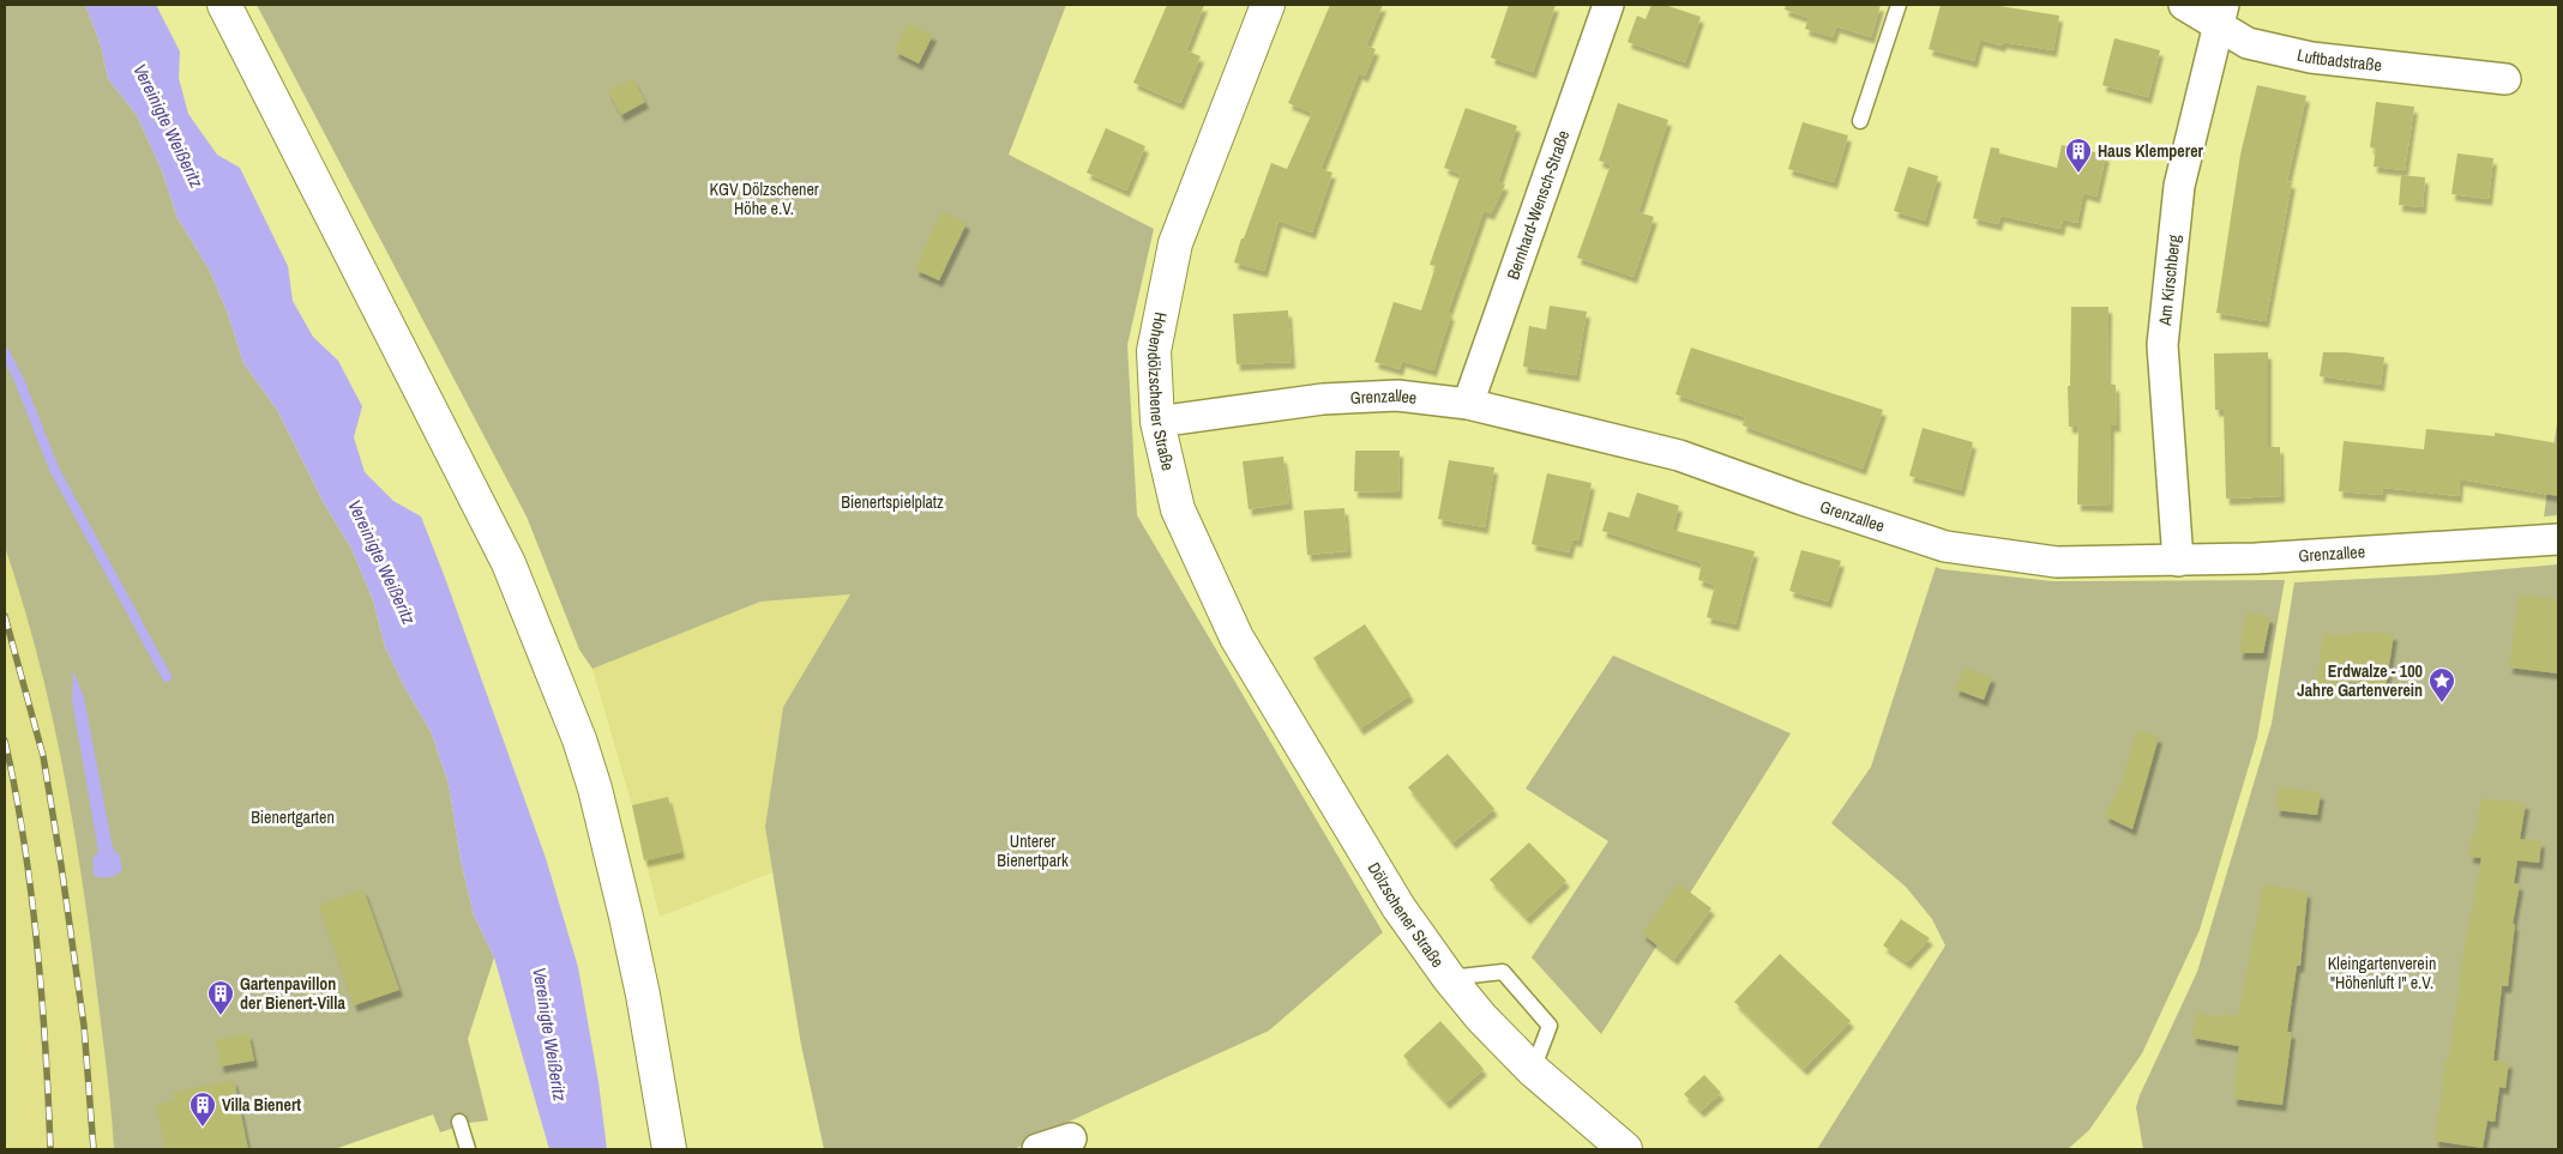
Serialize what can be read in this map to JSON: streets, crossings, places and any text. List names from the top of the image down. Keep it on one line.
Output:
{"streets":{"street":["Luftbadstraße","Bernhard-Wensch-Straße","Am Kirschberg","Hohendölzschener Straße","Grenzallee","Dölzschener Straße"]},"crossings":[["Luftbadstraße","Am Kirschberg"],["Bernhard-Wensch-Straße","Grenzallee"],["Am Kirschberg","Grenzallee"],["Hohendölzschener Straße","Grenzallee"],["Hohendölzschener Straße","Dölzschener Straße"]],"water":["Vereinigte Weißeritz"],"parks":["KGV Dölzschener Höhe e.V.","Bienertspielplatz","Bienertgarten","Unterer Bienertpark","Kleingartenverein \"Höhenluft I\" e.V."],"places":{"building":["Haus Klemperer","Gartenpavillon der Bienert-Villa","Villa Bienert"],"place":["Erdwalze - 100 Jahre Gartenverein"]}}
